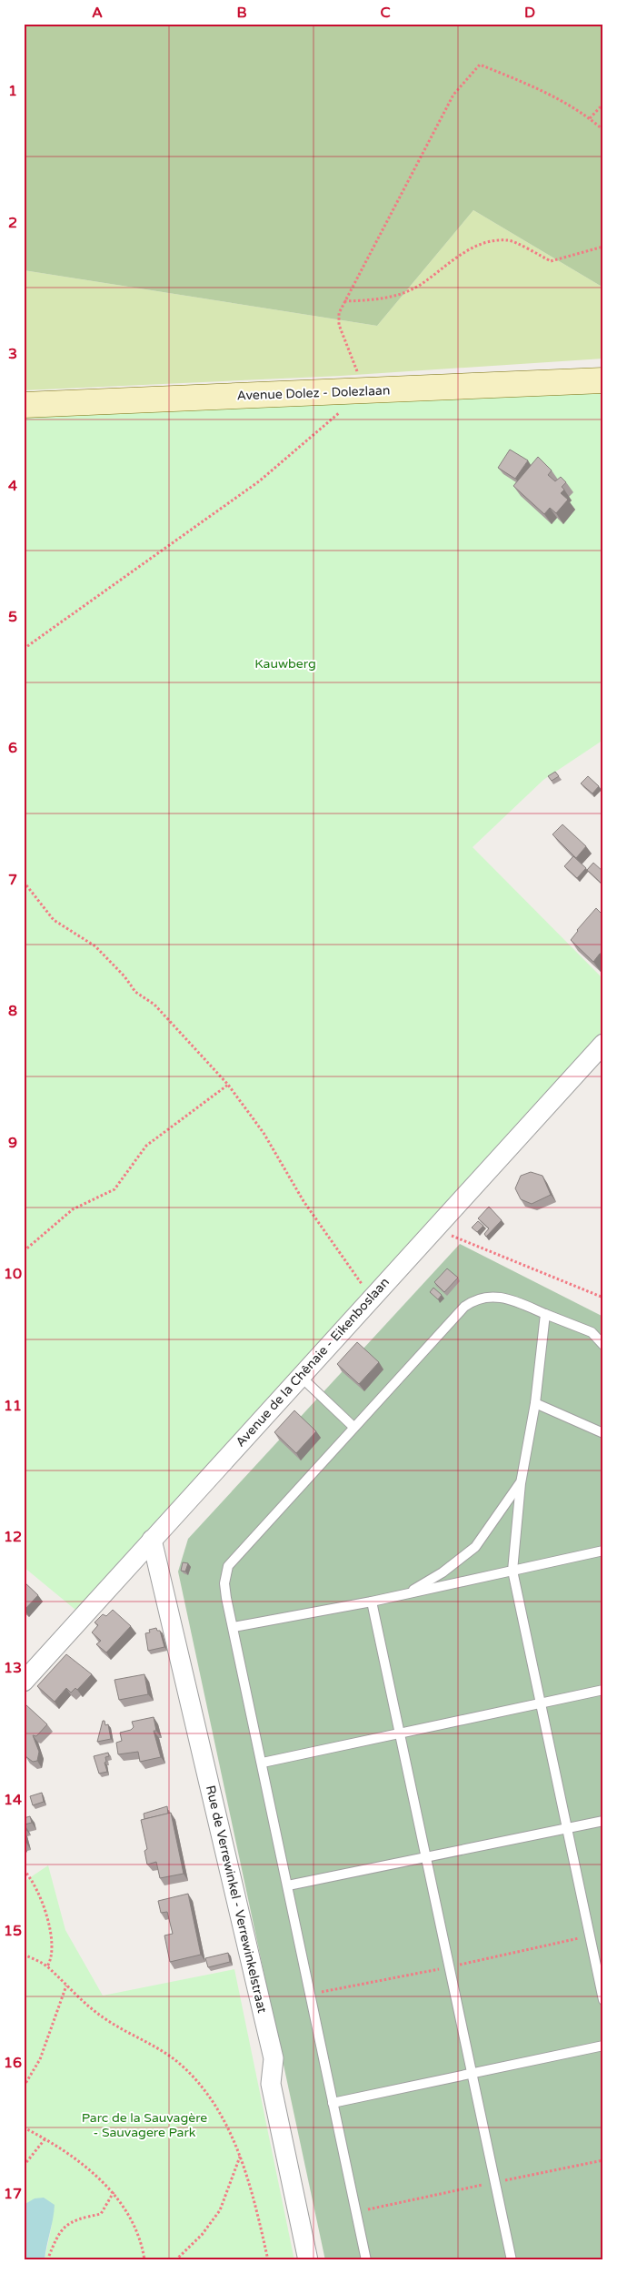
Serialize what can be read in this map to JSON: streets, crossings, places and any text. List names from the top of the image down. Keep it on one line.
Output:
{"streets":{"street":["Avenue Dolez - Dolezlaan","Avenue de la Chênaie - Eikenboslaan","Rue de Verrewinkel - Verrewinkelstraat"]},"crossings":[["Avenue de la Chênaie - Eikenboslaan","Rue de Verrewinkel - Verrewinkelstraat"]],"parks":["Kauwberg","Parc de la Sauvagère - Sauvagere Park"],"grid":{"columns":["A","B","C","D"],"rows":["1","2","3","4","5","6","7","8","9","10","11","12","13","14","15","16","17"]}}
